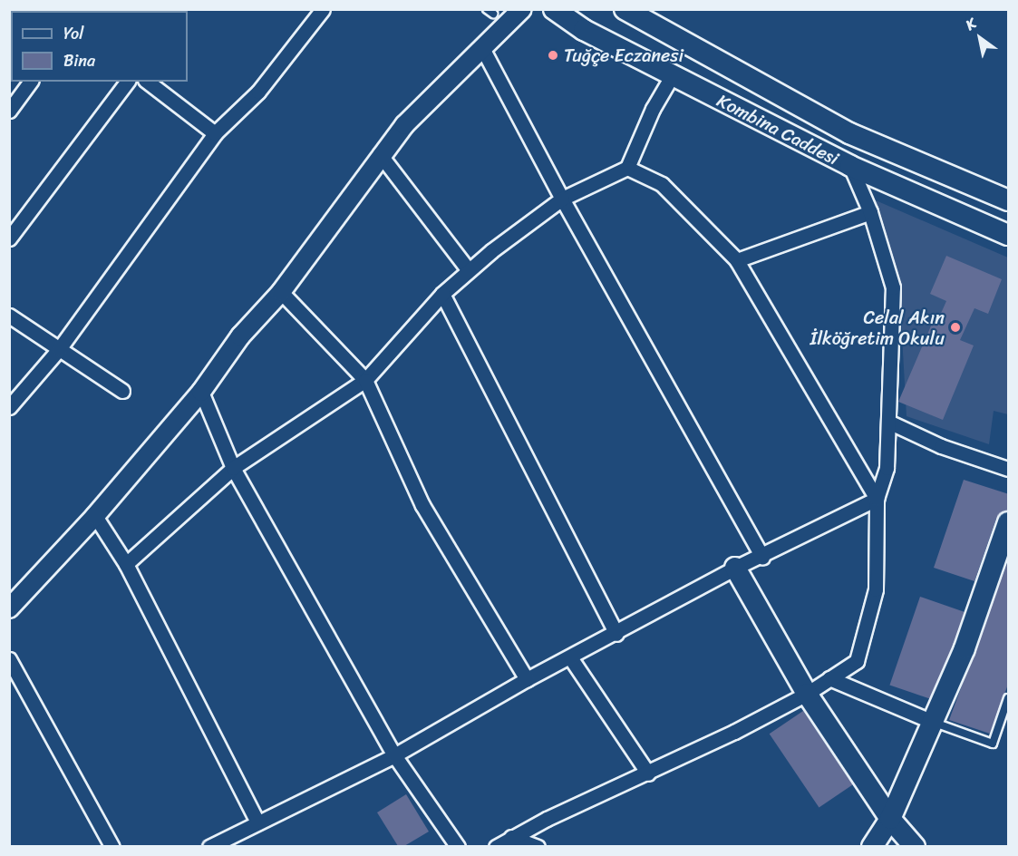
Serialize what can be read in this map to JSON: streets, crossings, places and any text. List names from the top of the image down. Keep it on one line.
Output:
{"streets":{"main road":["Kombina Caddesi"]},"places":["Tuğçe Eczanesi","Celal Akın İlköğretim Okulu"],"legend":["Yol","Bina"],"north":"top left"}
